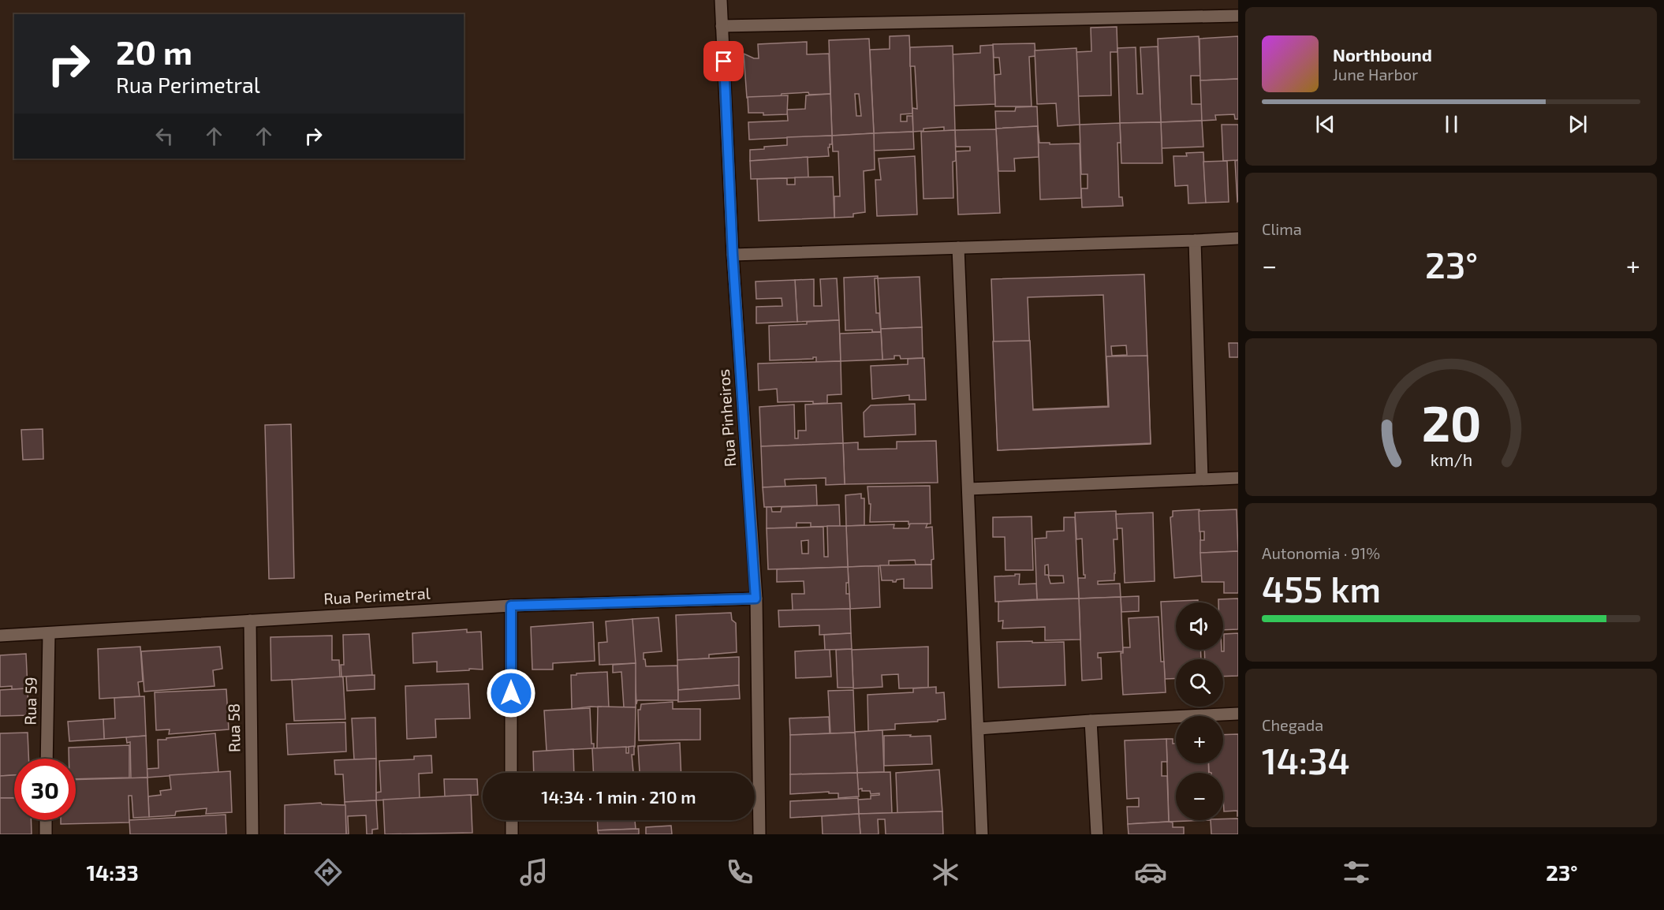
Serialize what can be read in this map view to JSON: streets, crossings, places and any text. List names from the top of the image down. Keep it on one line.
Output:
{"streets":{"street":["Rua Pinheiros","Rua Perimetral","Rua 59","Rua 58"]},"crossings":[["Rua Pinheiros","Rua Perimetral"],["Rua Perimetral","Rua 59"],["Rua Perimetral","Rua 58"]],"page":{"turn":["20 m","Rua Perimetral"],"song":["Northbound","June Harbor"],"tile":["Clima",["Autonomia · 91%","455 km"],["Chegada","14:34"]],"heat":["−","23°","+"],"map_buttons":["+","−"],"limit":"30","trip":"14:34 · 1 min · 210 m","tabs":["14:33","23°"],"gauge":["20","km/h"]}}
